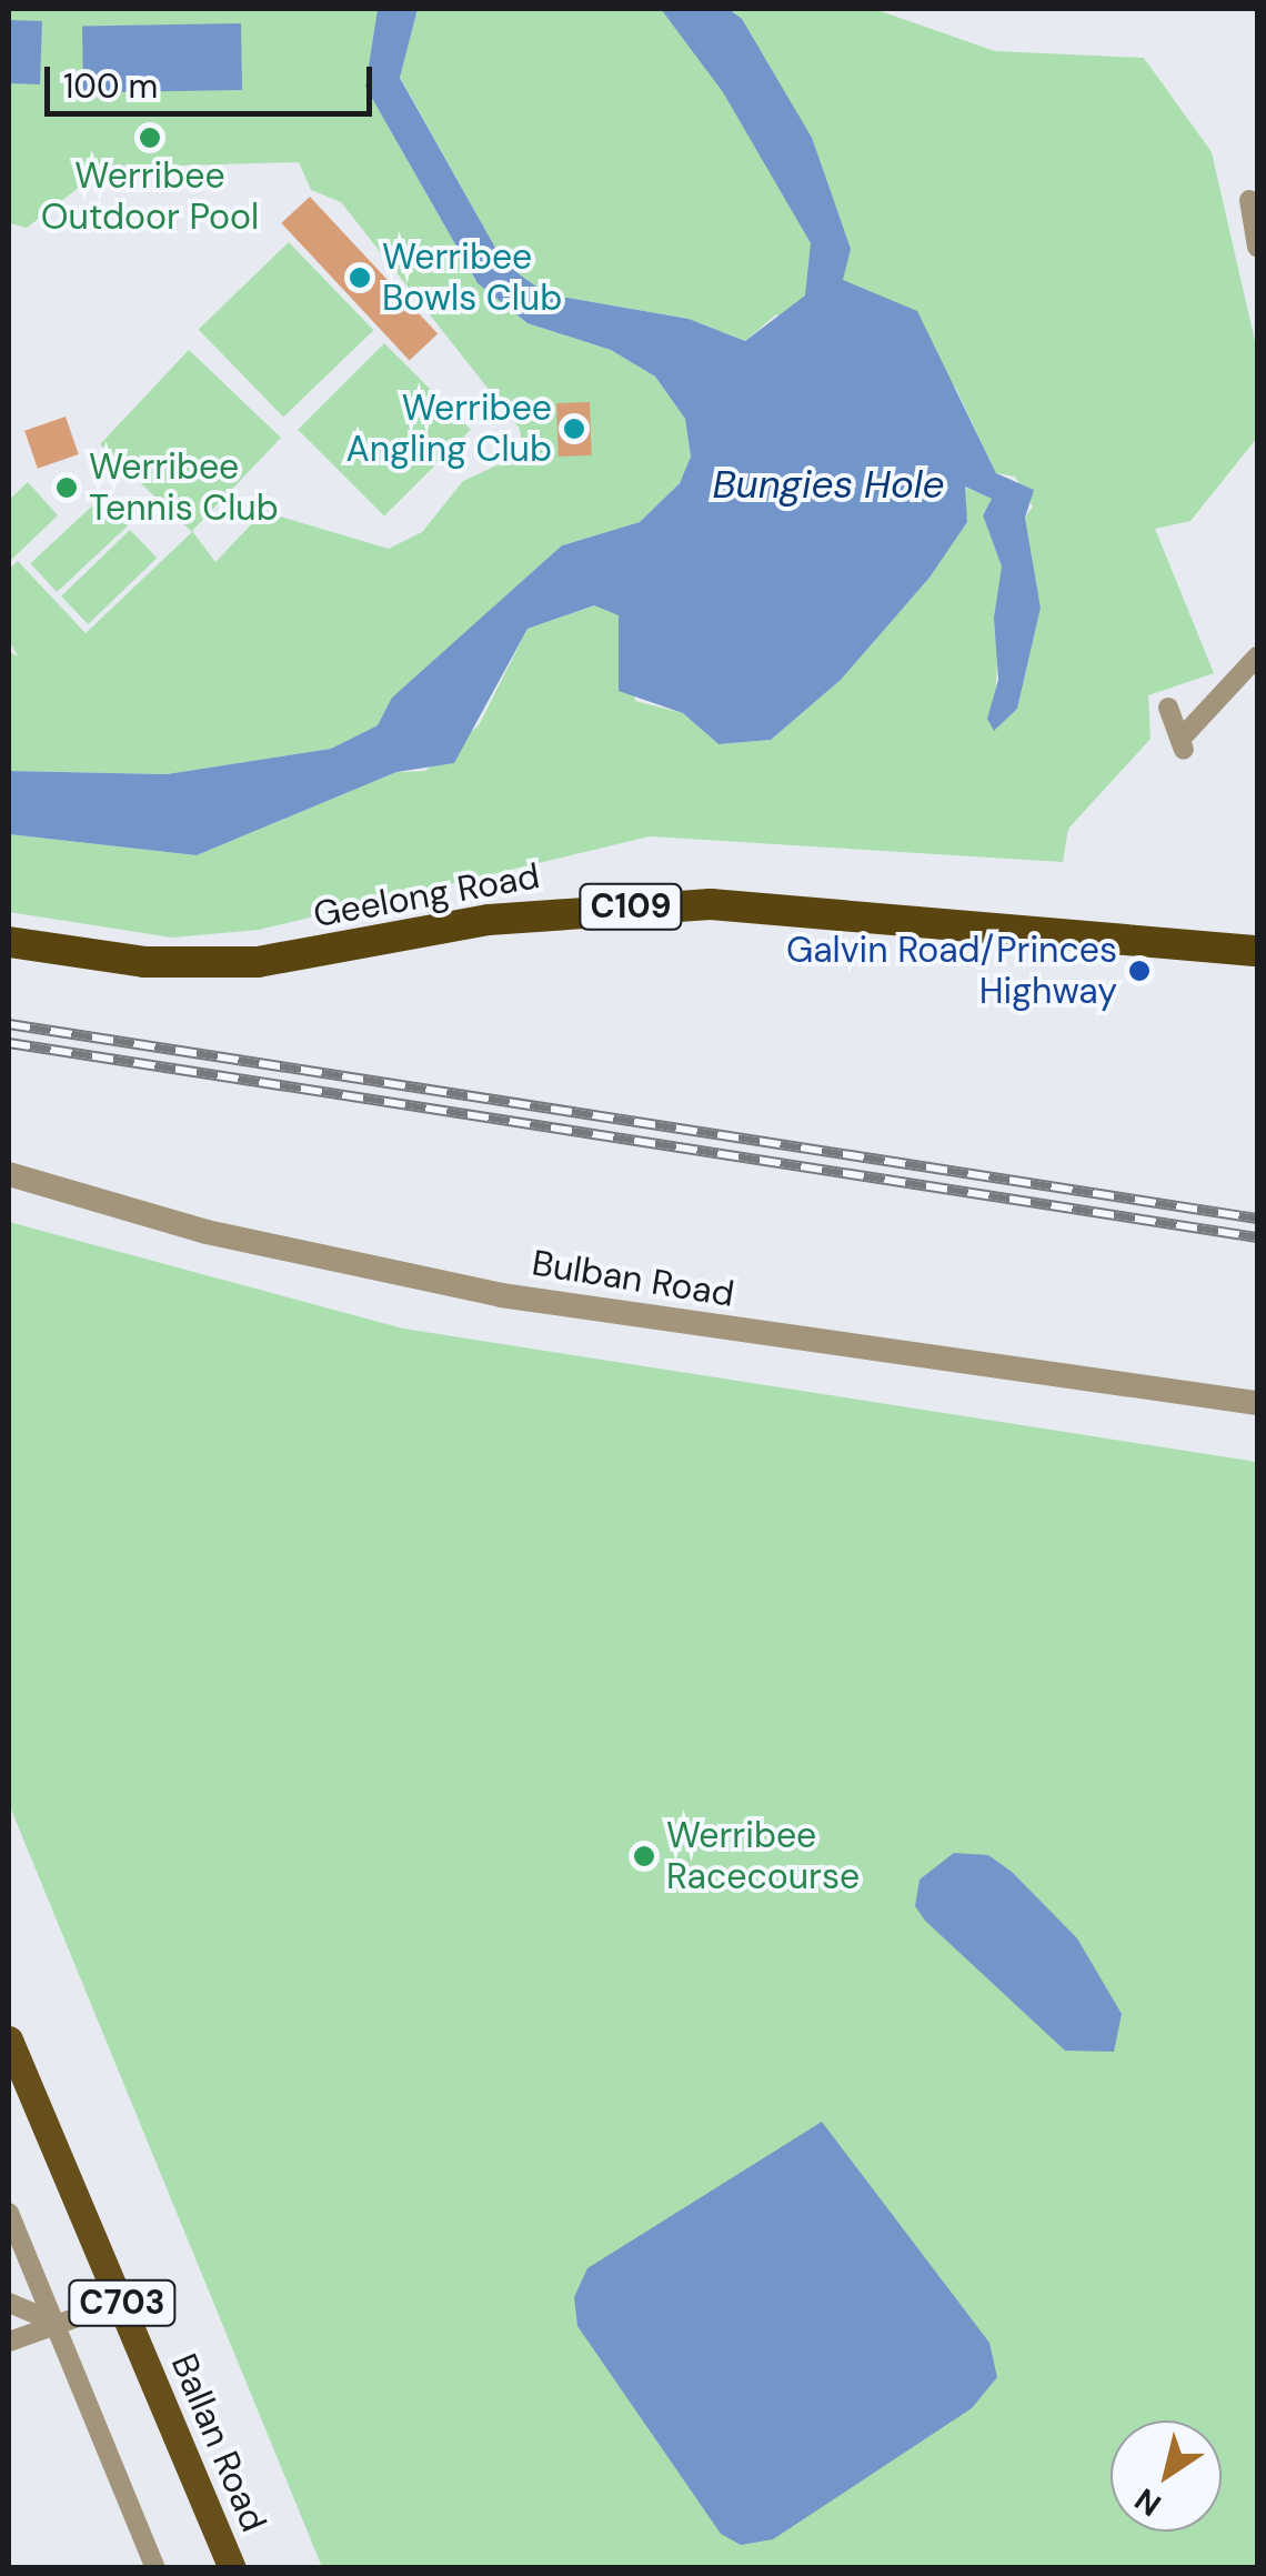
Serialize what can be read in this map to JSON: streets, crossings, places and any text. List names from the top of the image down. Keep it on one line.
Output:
{"streets":{"highway":["Geelong Road","C109"],"main road":["C703","Ballan Road"],"street":["Bulban Road"]},"water":["Bungies Hole"],"places":["Werribee Outdoor Pool","Werribee Bowls Club","Werribee Angling Club","Werribee Tennis Club","Galvin Road/Princes Highway","Werribee Racecourse"],"scale_bar":"100 m","north":"bottom left"}
